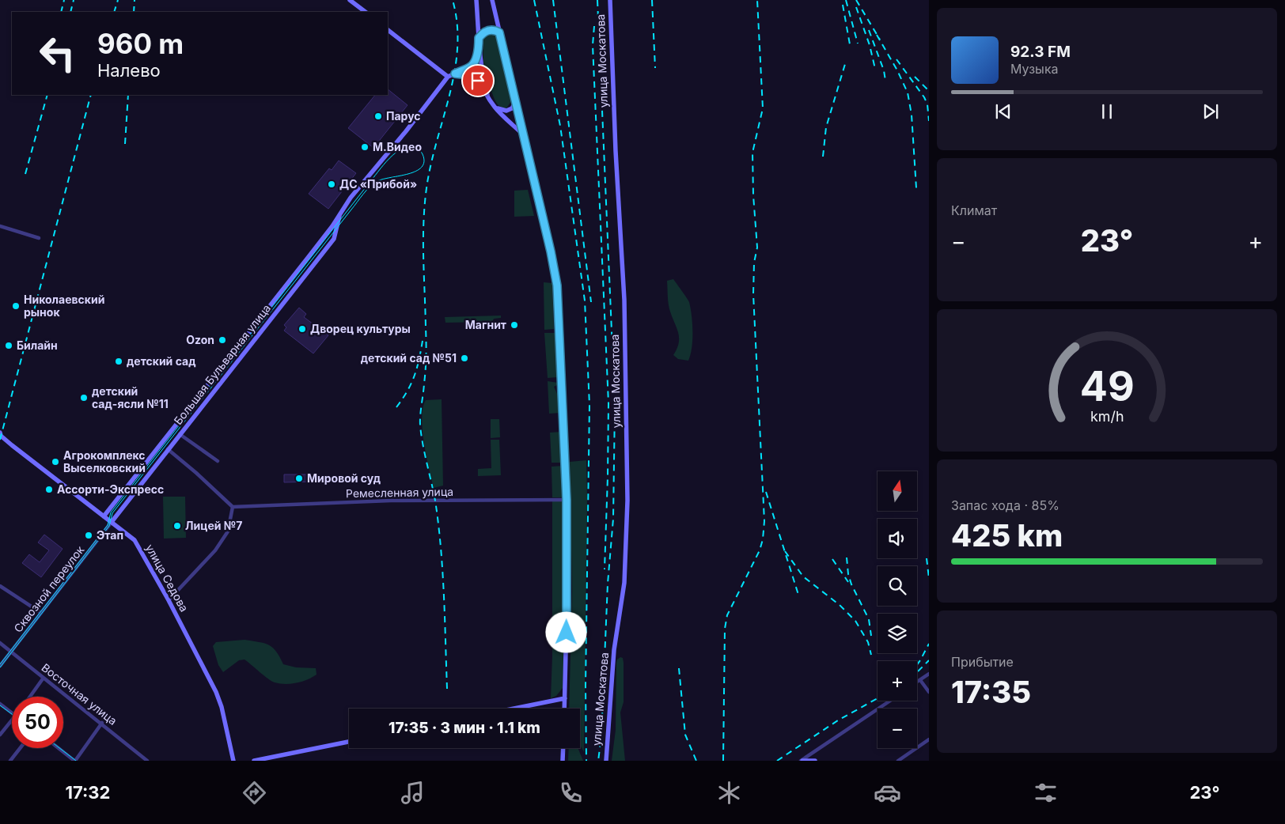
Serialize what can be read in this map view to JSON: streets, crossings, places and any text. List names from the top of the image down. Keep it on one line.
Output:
{"streets":{"main road":["улица Москатова","Большая Бульварная улица","улица Седова"],"street":["Ремесленная улица","Сквозной переулок","Восточная улица"]},"crossings":[["Большая Бульварная улица","улица Седова"],["Большая Бульварная улица","Сквозной переулок"],["улица Седова","Сквозной переулок"],["Сквозной переулок","Восточная улица"]],"places":["Парус","М.Видео","ДC «Прибой»","Николаевский рынок","Магнит","Дворец культуры","Ozon","Билайн","детский сад №51","детский сад","детский сад-ясли №11","Агрокомплекс Выселковский","Мировой суд","Ассорти-Экспресс","Лицей №7","Этап"],"north":"top","page":{"turn":["960 m","Налево"],"song":["92.3 FM","Музыка"],"tile":["Климат",["Запас хода · 85%","425 km"],["Прибытие","17:35"]],"heat":["−","23°","+"],"map_buttons":["+","−"],"limit":"50","trip":"17:35 · 3 мин · 1.1 km","tabs":["17:32","23°"],"gauge":["49","km/h"]}}
